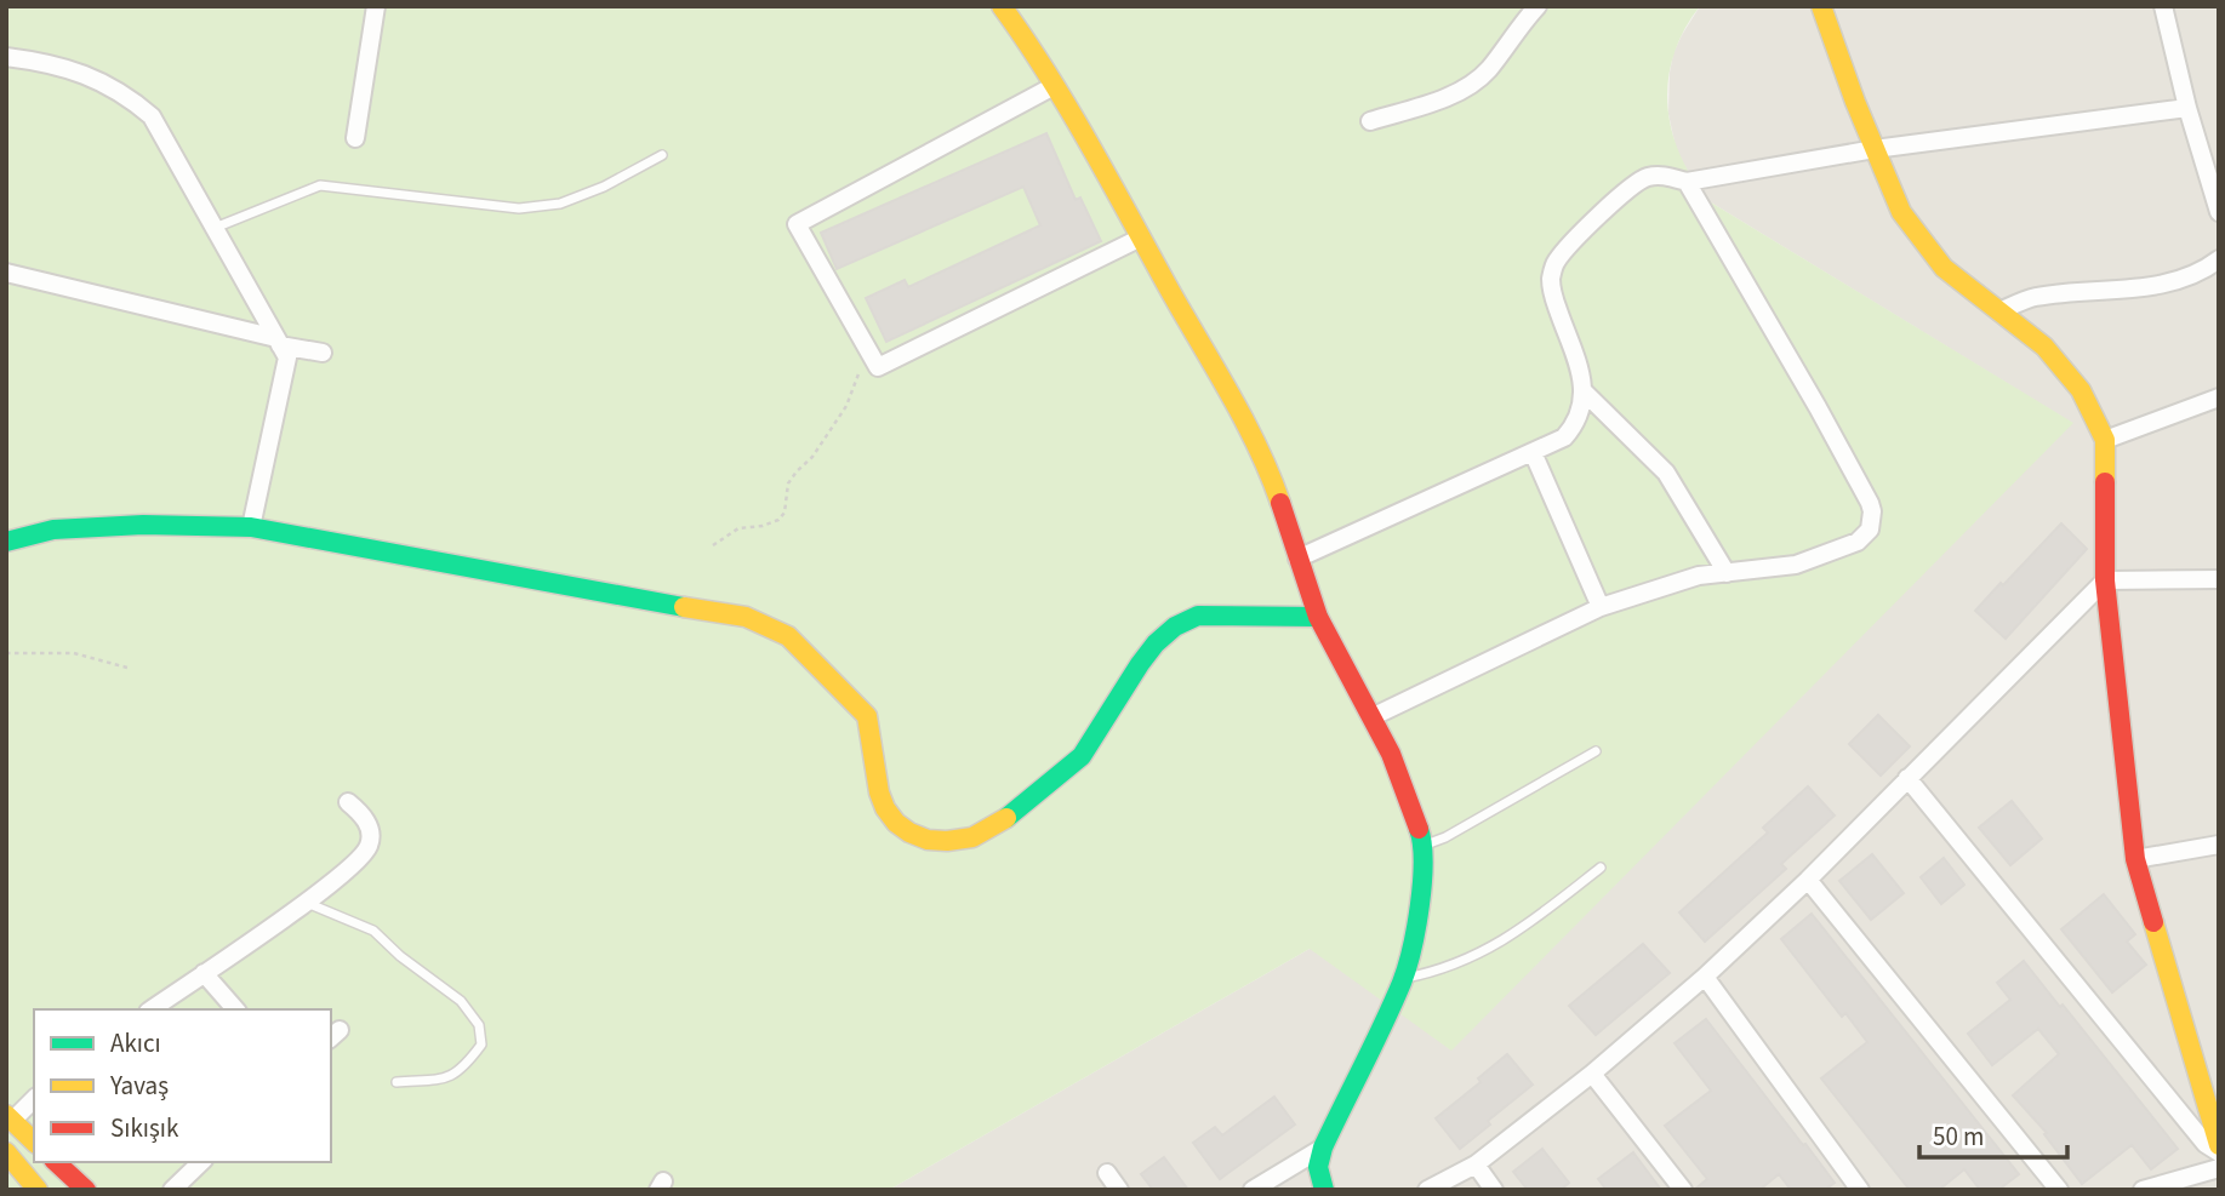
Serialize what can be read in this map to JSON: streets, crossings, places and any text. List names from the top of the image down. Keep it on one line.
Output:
{"legend":["Akıcı","Yavaş","Sıkışık"],"scale_bar":"50 m"}
